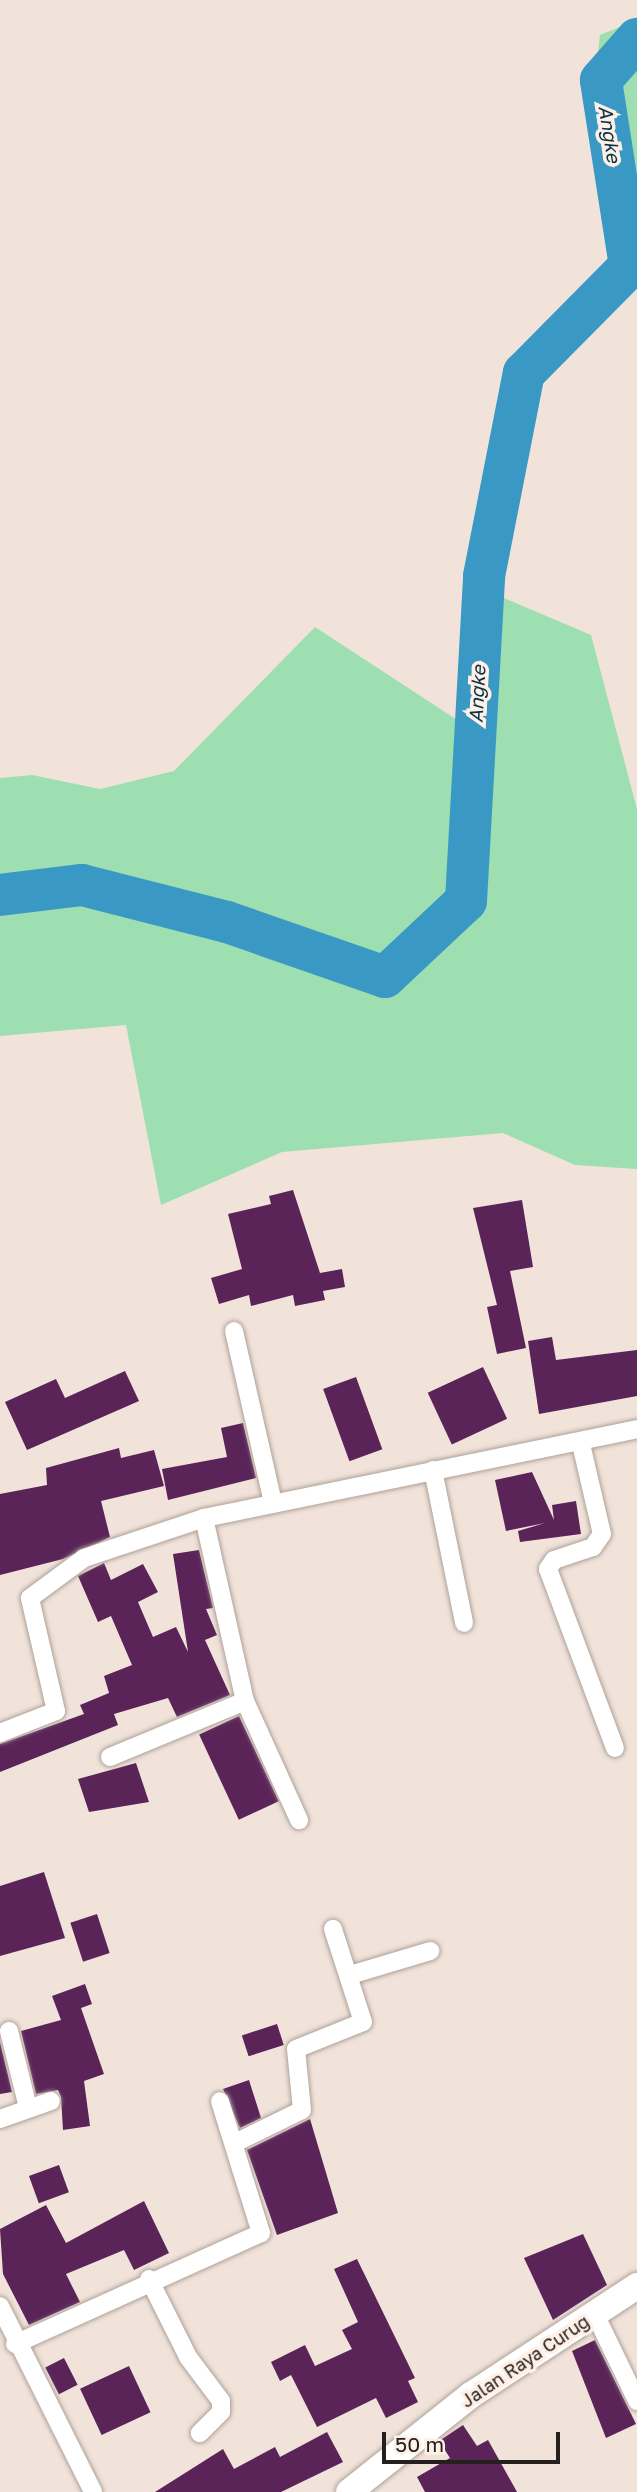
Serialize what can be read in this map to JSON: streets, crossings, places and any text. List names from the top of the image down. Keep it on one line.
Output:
{"streets":{"main road":["Jalan Raya Curug"]},"water":["Angke"],"scale_bar":"50 m"}
